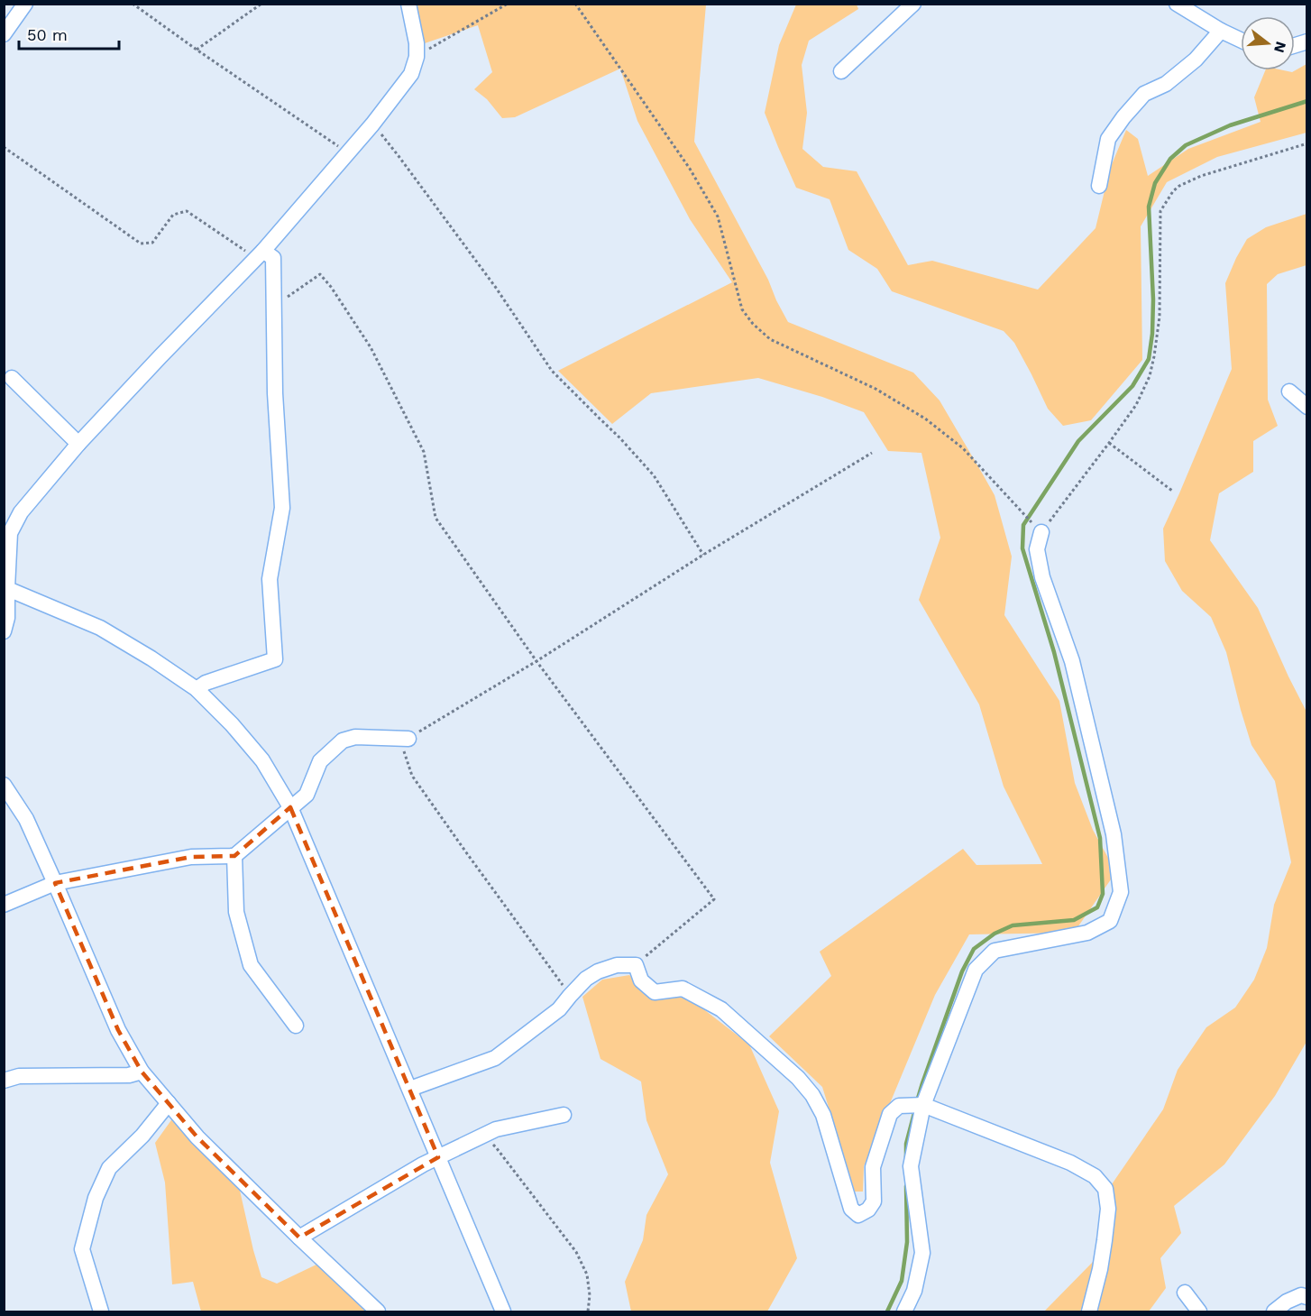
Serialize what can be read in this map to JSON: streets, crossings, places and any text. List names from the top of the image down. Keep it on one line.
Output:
{"scale_bar":"50 m","north":"right"}
